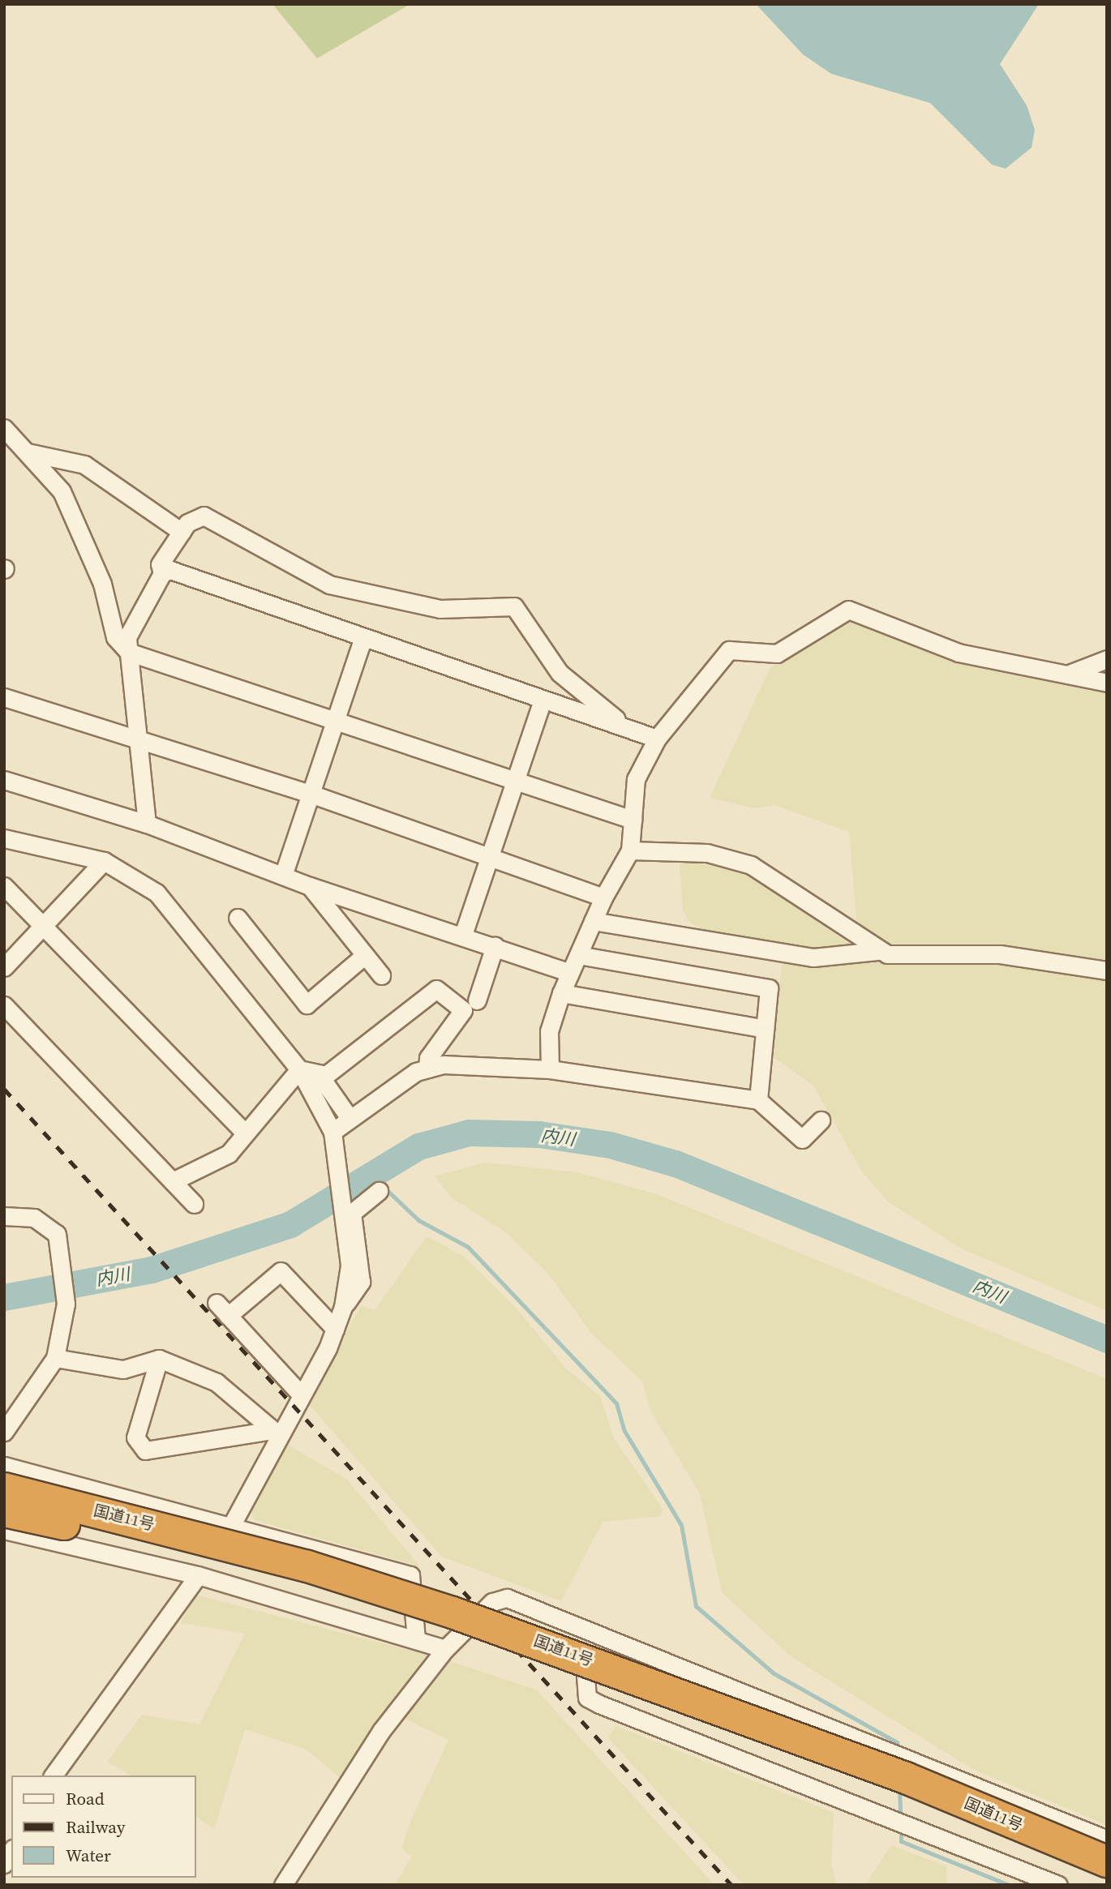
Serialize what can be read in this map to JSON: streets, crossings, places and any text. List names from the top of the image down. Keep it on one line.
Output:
{"streets":{"highway":["国道11号"]},"water":["内川"],"legend":["Road","Railway","Water"]}
